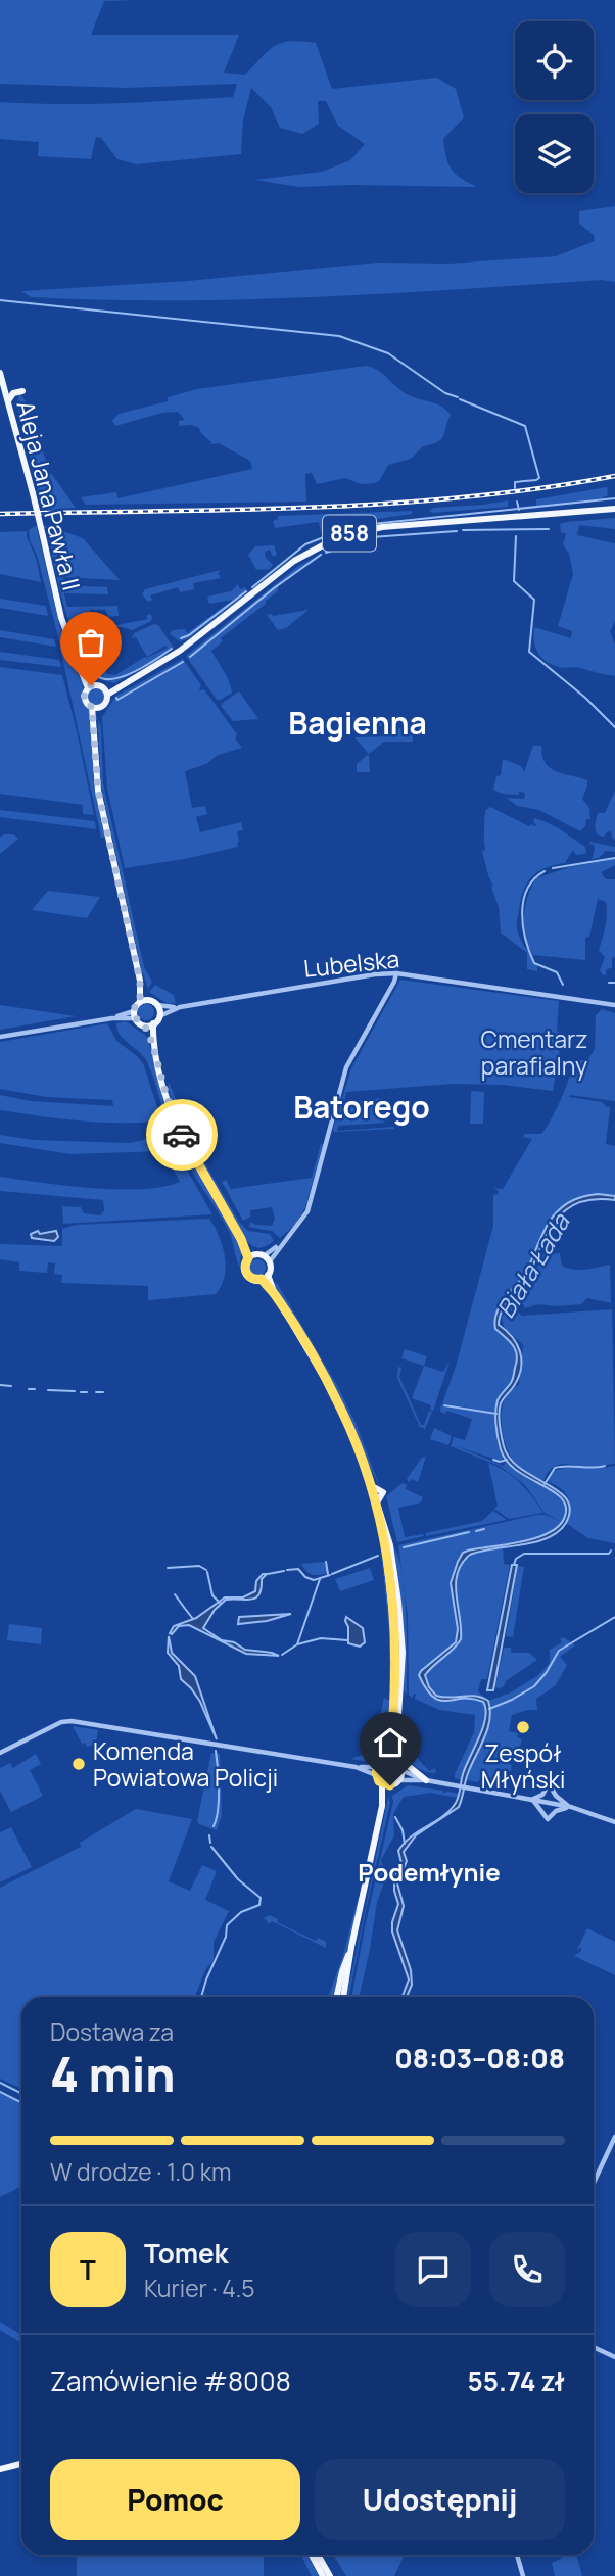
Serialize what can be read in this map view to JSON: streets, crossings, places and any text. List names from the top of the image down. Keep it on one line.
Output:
{"streets":{"main road":["Aleja Jana Pawła II","858"],"street":["Lubelska"]},"districts":["Bagienna","Batorego","Podemłynie"],"water":["Biała Łada"],"parks":["Cmentarz parafialny"],"places":["Zespół Młyński","Komenda Powiatowa Policji"],"page":{"heading":["4 min","Dostawa za","08:03–08:08"],"panel":["Tomek","Kurier · 4.5","Zamówienie #8008","55.74 zł"],"bar":"W drodze · 1.0 km","round":"T","buttons":["Pomoc","Udostępnij"]}}
